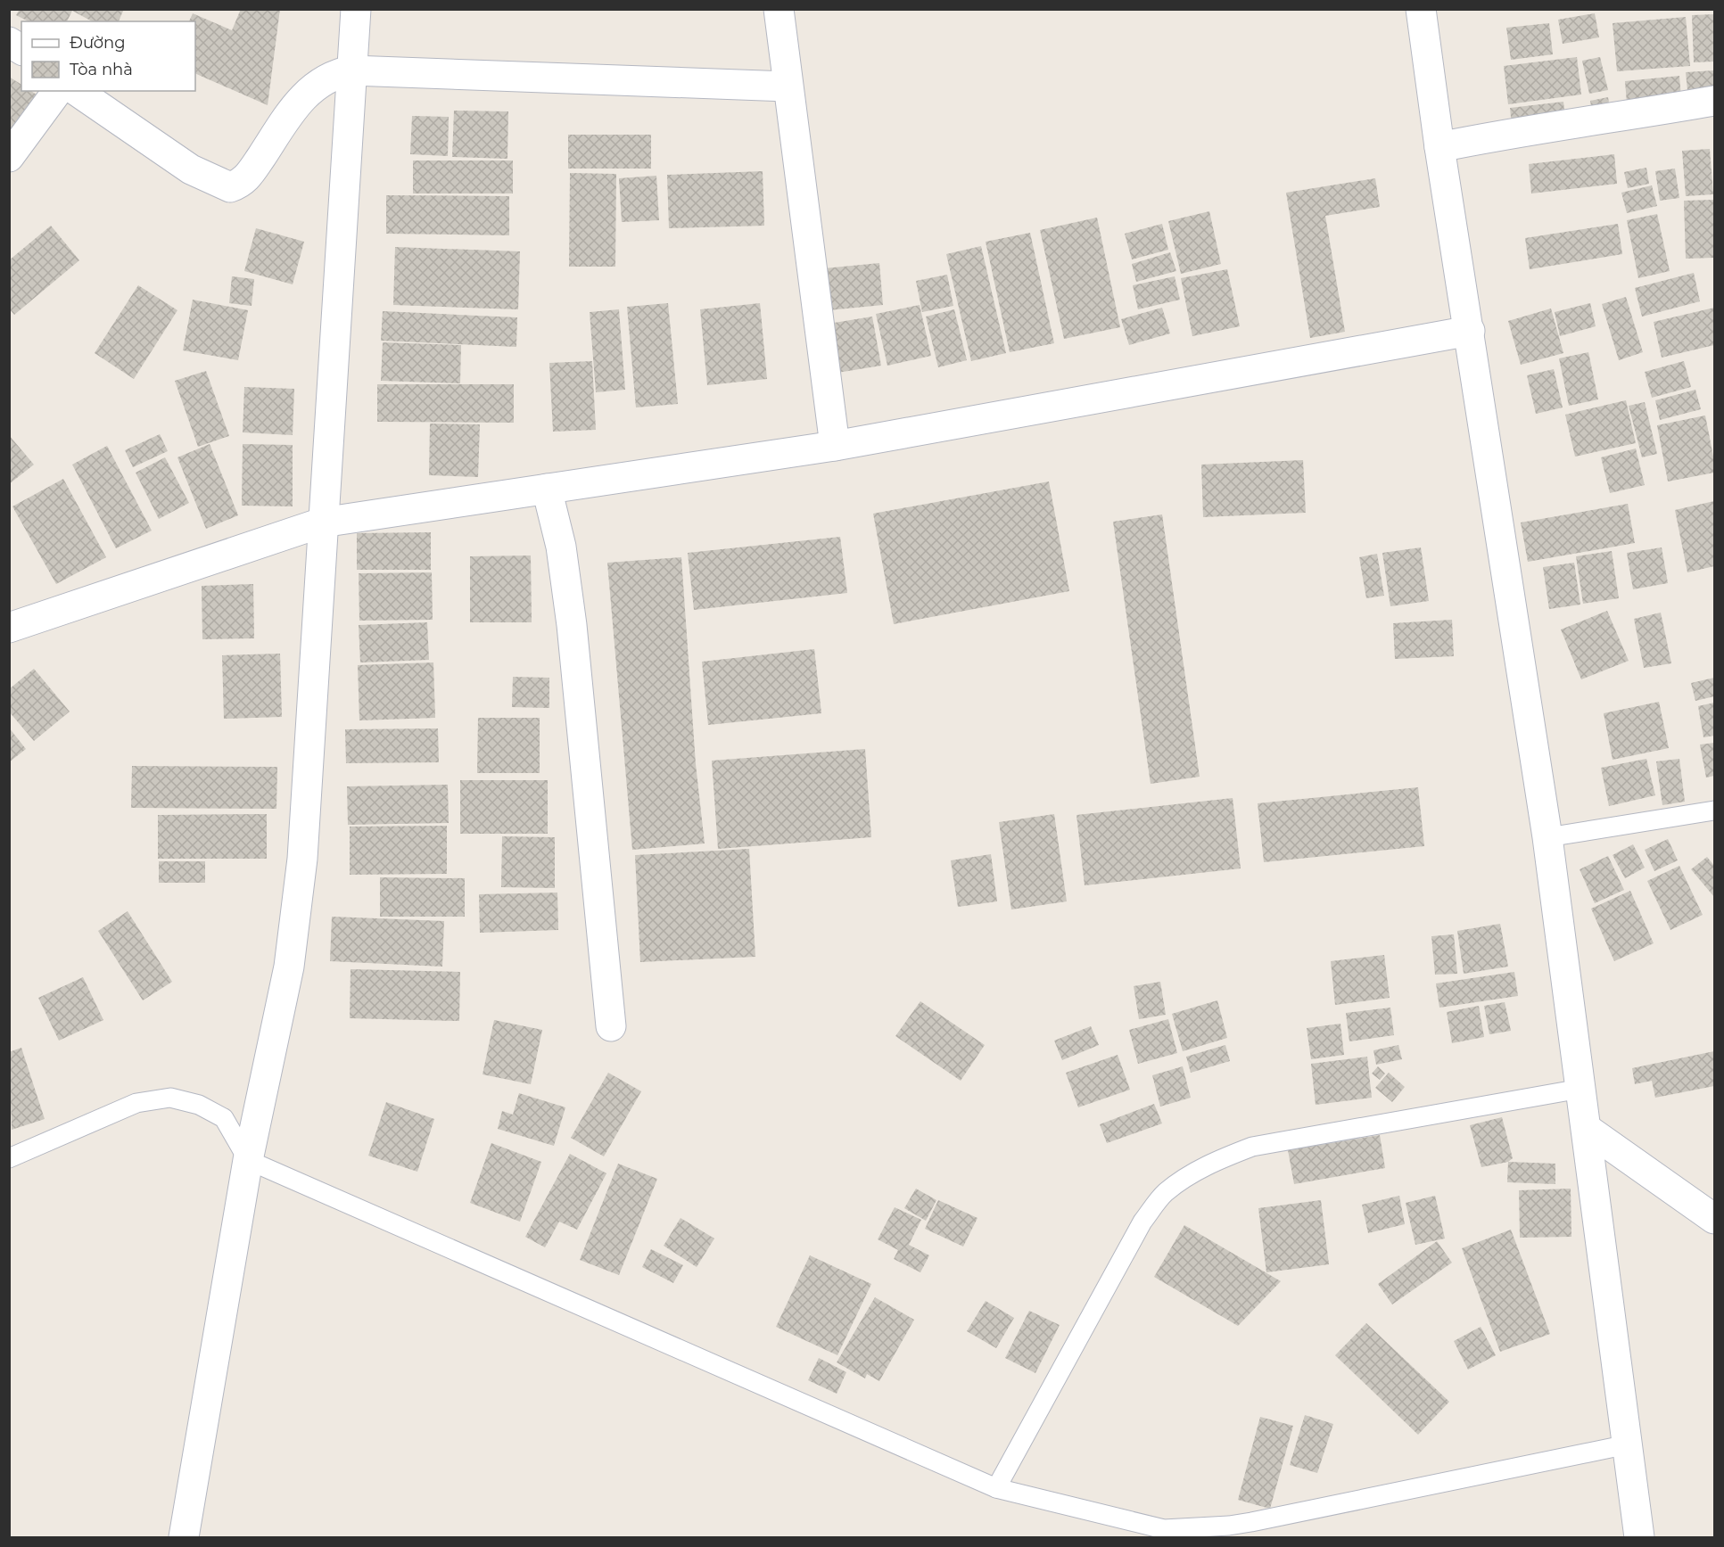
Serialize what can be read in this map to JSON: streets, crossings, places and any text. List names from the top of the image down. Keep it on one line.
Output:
{"legend":["Đường","Tòa nhà"]}
